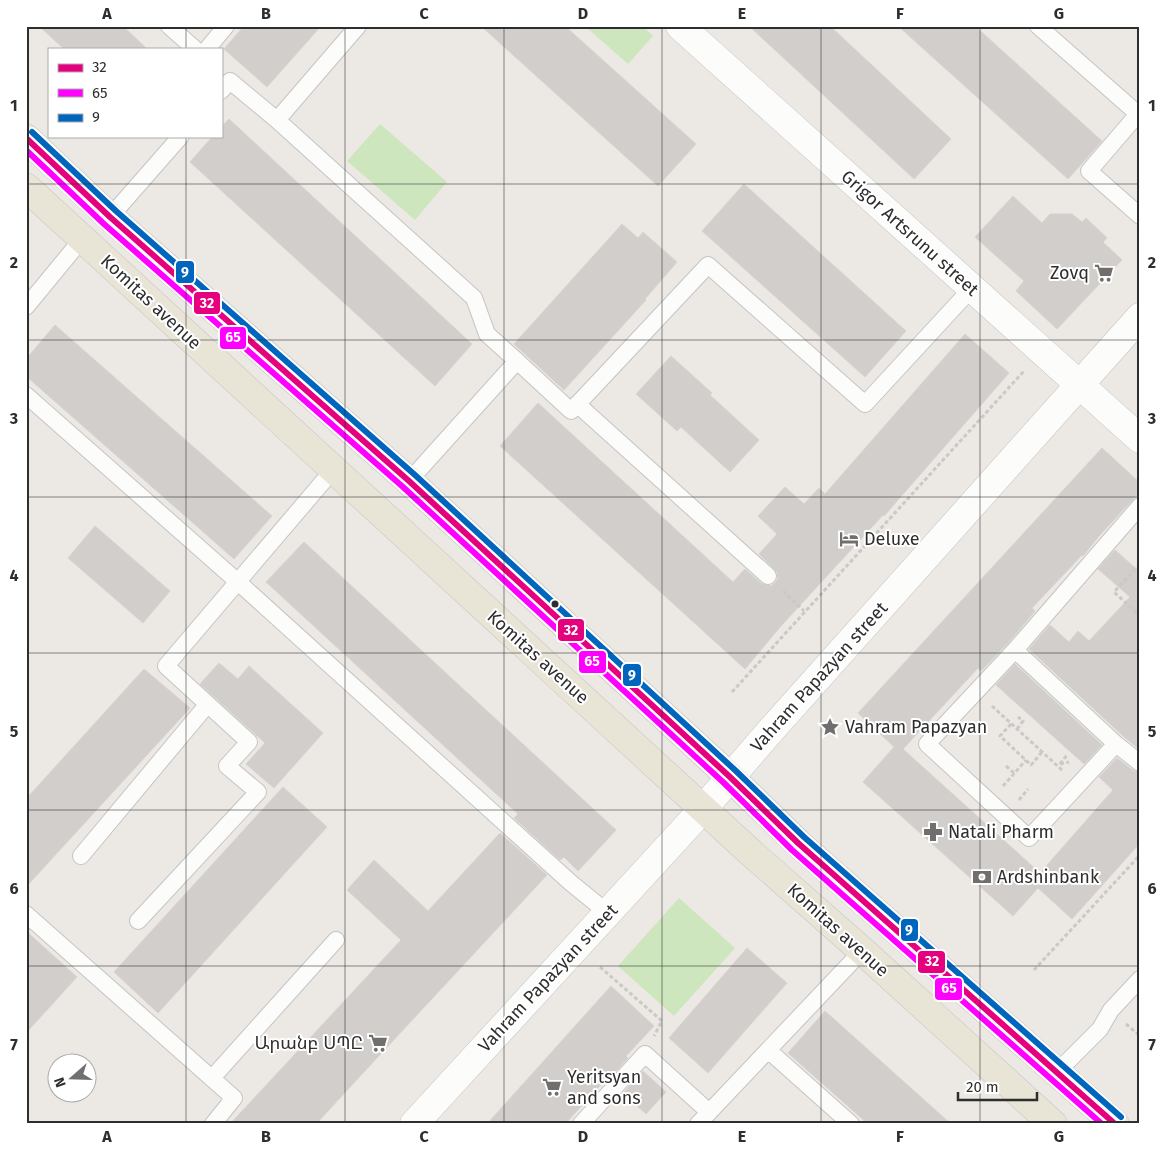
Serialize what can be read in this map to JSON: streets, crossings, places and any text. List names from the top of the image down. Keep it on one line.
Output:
{"streets":{"main road":["Komitas avenue"],"street":["Grigor Artsrunu street","Vahram Papazyan street"]},"crossings":[["Grigor Artsrunu street","Vahram Papazyan street"],["Komitas avenue","Vahram Papazyan street"]],"places":{"supermarket":["Zovq","Արանբ ՍՊԸ","Yeritsyan and sons"],"hotel":["Deluxe"],"place":["Vahram Papazyan"],"pharmacy":["Natali Pharm"],"bank":["Ardshinbank"]},"lines":["transit line 9","transit line 32","transit line 65"],"legend":["32","65","9"],"scale_bar":"20 m","north":"left","grid":{"columns":["A","B","C","D","E","F","G"],"rows":["1","2","3","4","5","6","7"]}}
